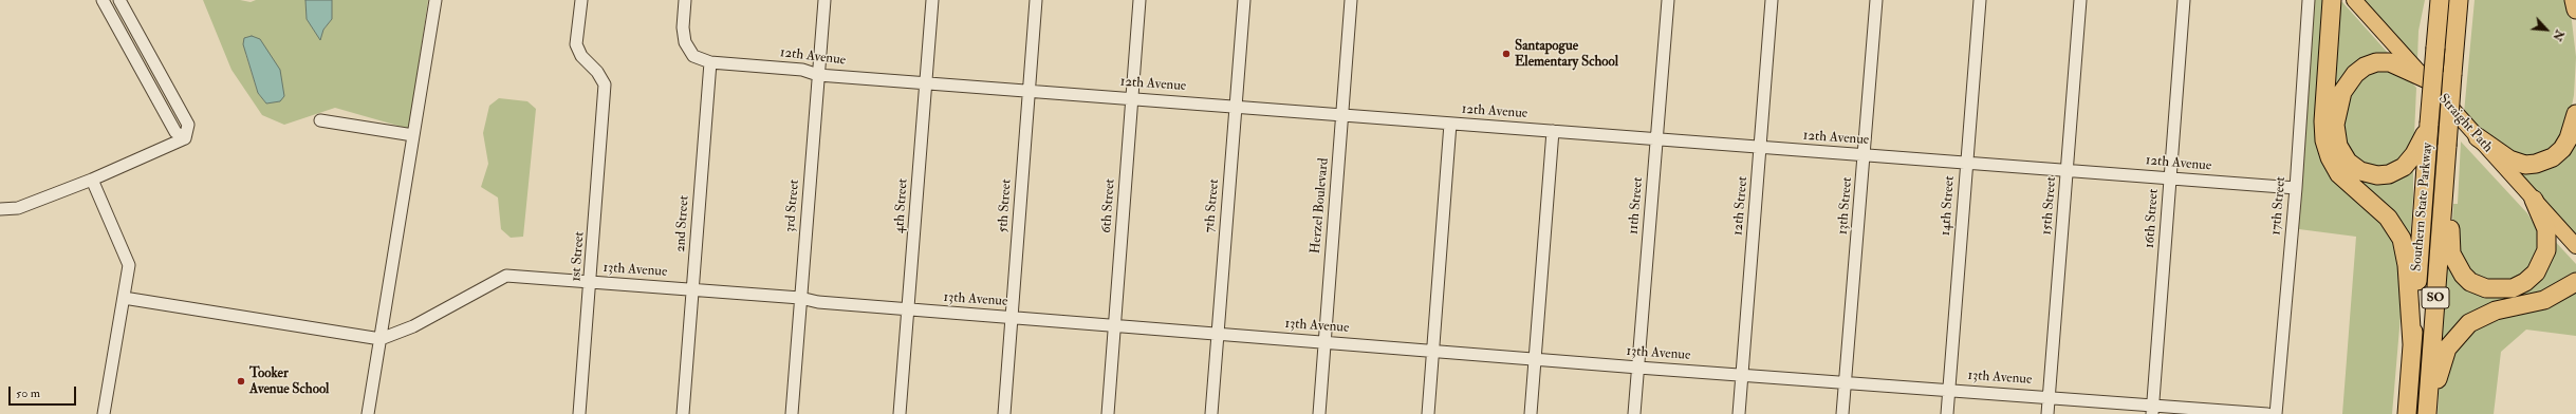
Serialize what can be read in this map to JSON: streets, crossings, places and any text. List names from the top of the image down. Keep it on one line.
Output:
{"streets":{"highway":["Southern State Parkway","SO"],"main road":["Straight Path"],"street":["12th Avenue","3rd Street","4th Street","5th Street","6th Street","7th Street","Herzel Boulevard","11th Street","12th Street","13th Street","14th Street","15th Street","17th Street","16th Street","2nd Street","1st Street","13th Avenue"]},"crossings":[["12th Avenue","3rd Street"],["12th Avenue","4th Street"],["12th Avenue","5th Street"],["12th Avenue","6th Street"],["12th Avenue","7th Street"],["12th Avenue","Herzel Boulevard"],["12th Avenue","11th Street"],["12th Avenue","12th Street"],["12th Avenue","13th Street"],["12th Avenue","14th Street"],["12th Avenue","15th Street"],["12th Avenue","17th Street"],["12th Avenue","16th Street"],["12th Avenue","2nd Street"],["3rd Street","13th Avenue"],["4th Street","13th Avenue"],["5th Street","13th Avenue"],["6th Street","13th Avenue"],["7th Street","13th Avenue"],["Herzel Boulevard","13th Avenue"],["11th Street","13th Avenue"],["12th Street","13th Avenue"],["13th Street","13th Avenue"],["14th Street","13th Avenue"],["15th Street","13th Avenue"],["16th Street","13th Avenue"],["2nd Street","13th Avenue"],["1st Street","13th Avenue"]],"places":["Santapogue Elementary School","Tooker Avenue School"],"scale_bar":"50 m","north":"bottom right"}
